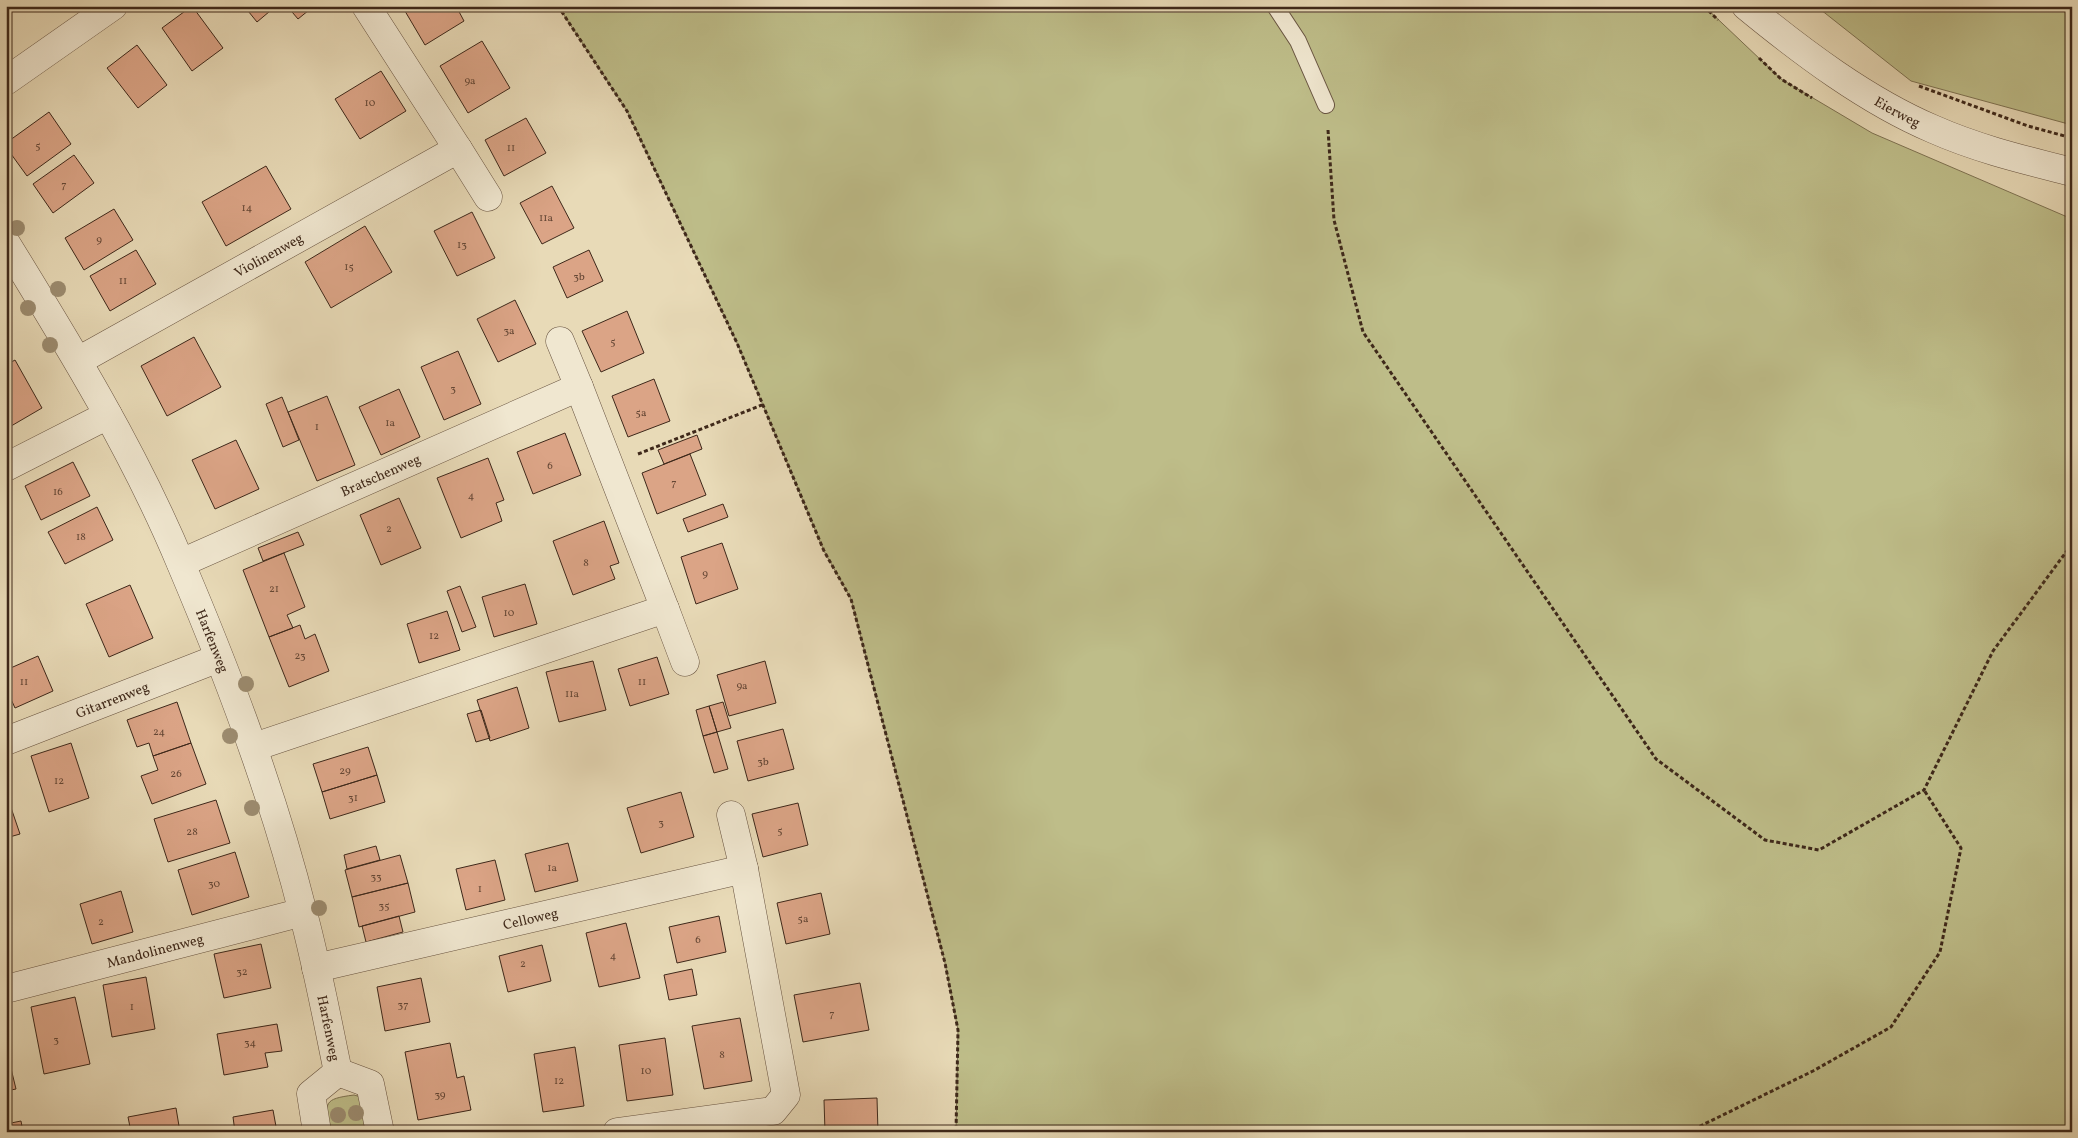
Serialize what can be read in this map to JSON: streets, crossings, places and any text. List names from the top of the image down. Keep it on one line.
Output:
{"streets":{"street":["Eierweg","Violinenweg","Bratschenweg","Harfenweg","Gitarrenweg","Celloweg","Mandolinenweg"]},"crossings":[["Violinenweg","Harfenweg"],["Bratschenweg","Harfenweg"],["Harfenweg","Gitarrenweg"],["Harfenweg","Celloweg"],["Harfenweg","Mandolinenweg"]],"house_numbers":["9a","10","5","11","7","14","11a","9","13","15","3b","11","3a","5","3","5a","1a","1","6","7","16","4","2","18","8","9","21","10","12","23","11","11","9a","11a","24","3b","29","26","12","31","3","5","28","1a","33","30","1","35","5a","2","6","4","2","32","37","1","7","3","34","8","10","12","39"]}
